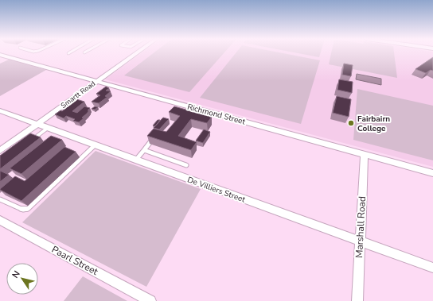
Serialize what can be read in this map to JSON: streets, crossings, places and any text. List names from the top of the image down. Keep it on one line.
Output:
{"streets":{"street":["Smartt Road","Richmond Street","De Villiers Street","Marshall Road","Paarl Street"]},"crossings":[["Smartt Road","Richmond Street"],["Smartt Road","De Villiers Street"],["Richmond Street","Marshall Road"],["De Villiers Street","Marshall Road"]],"places":["Fairbairn College"],"north":"top left"}
